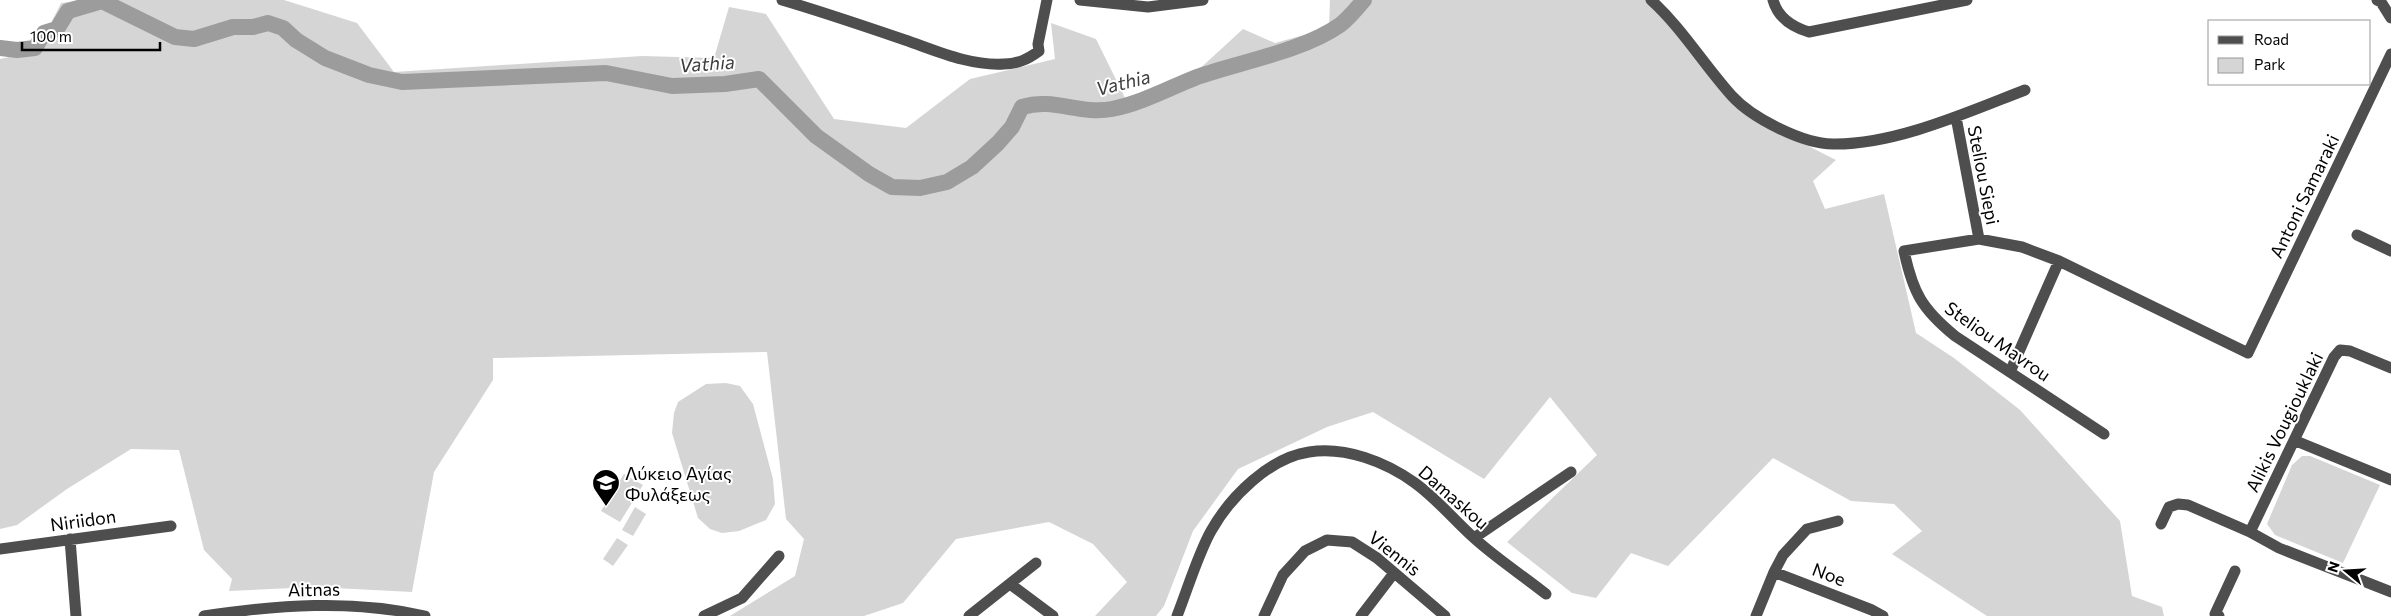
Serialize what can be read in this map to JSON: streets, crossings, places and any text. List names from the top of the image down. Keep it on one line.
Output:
{"streets":{"street":["Steliou Siepi","Antoni Samaraki","Steliou Mavrou","Alikis Vougiouklaki","Damaskou","Niriidon","Viennis","Noe","Aitnas"]},"crossings":[["Steliou Siepi","Steliou Mavrou"]],"water":["Vathia"],"places":{"school or university":["Λύκειο Αγίας Φυλάξεως"]},"legend":["Road","Park"],"scale_bar":"100 m","north":"left"}
